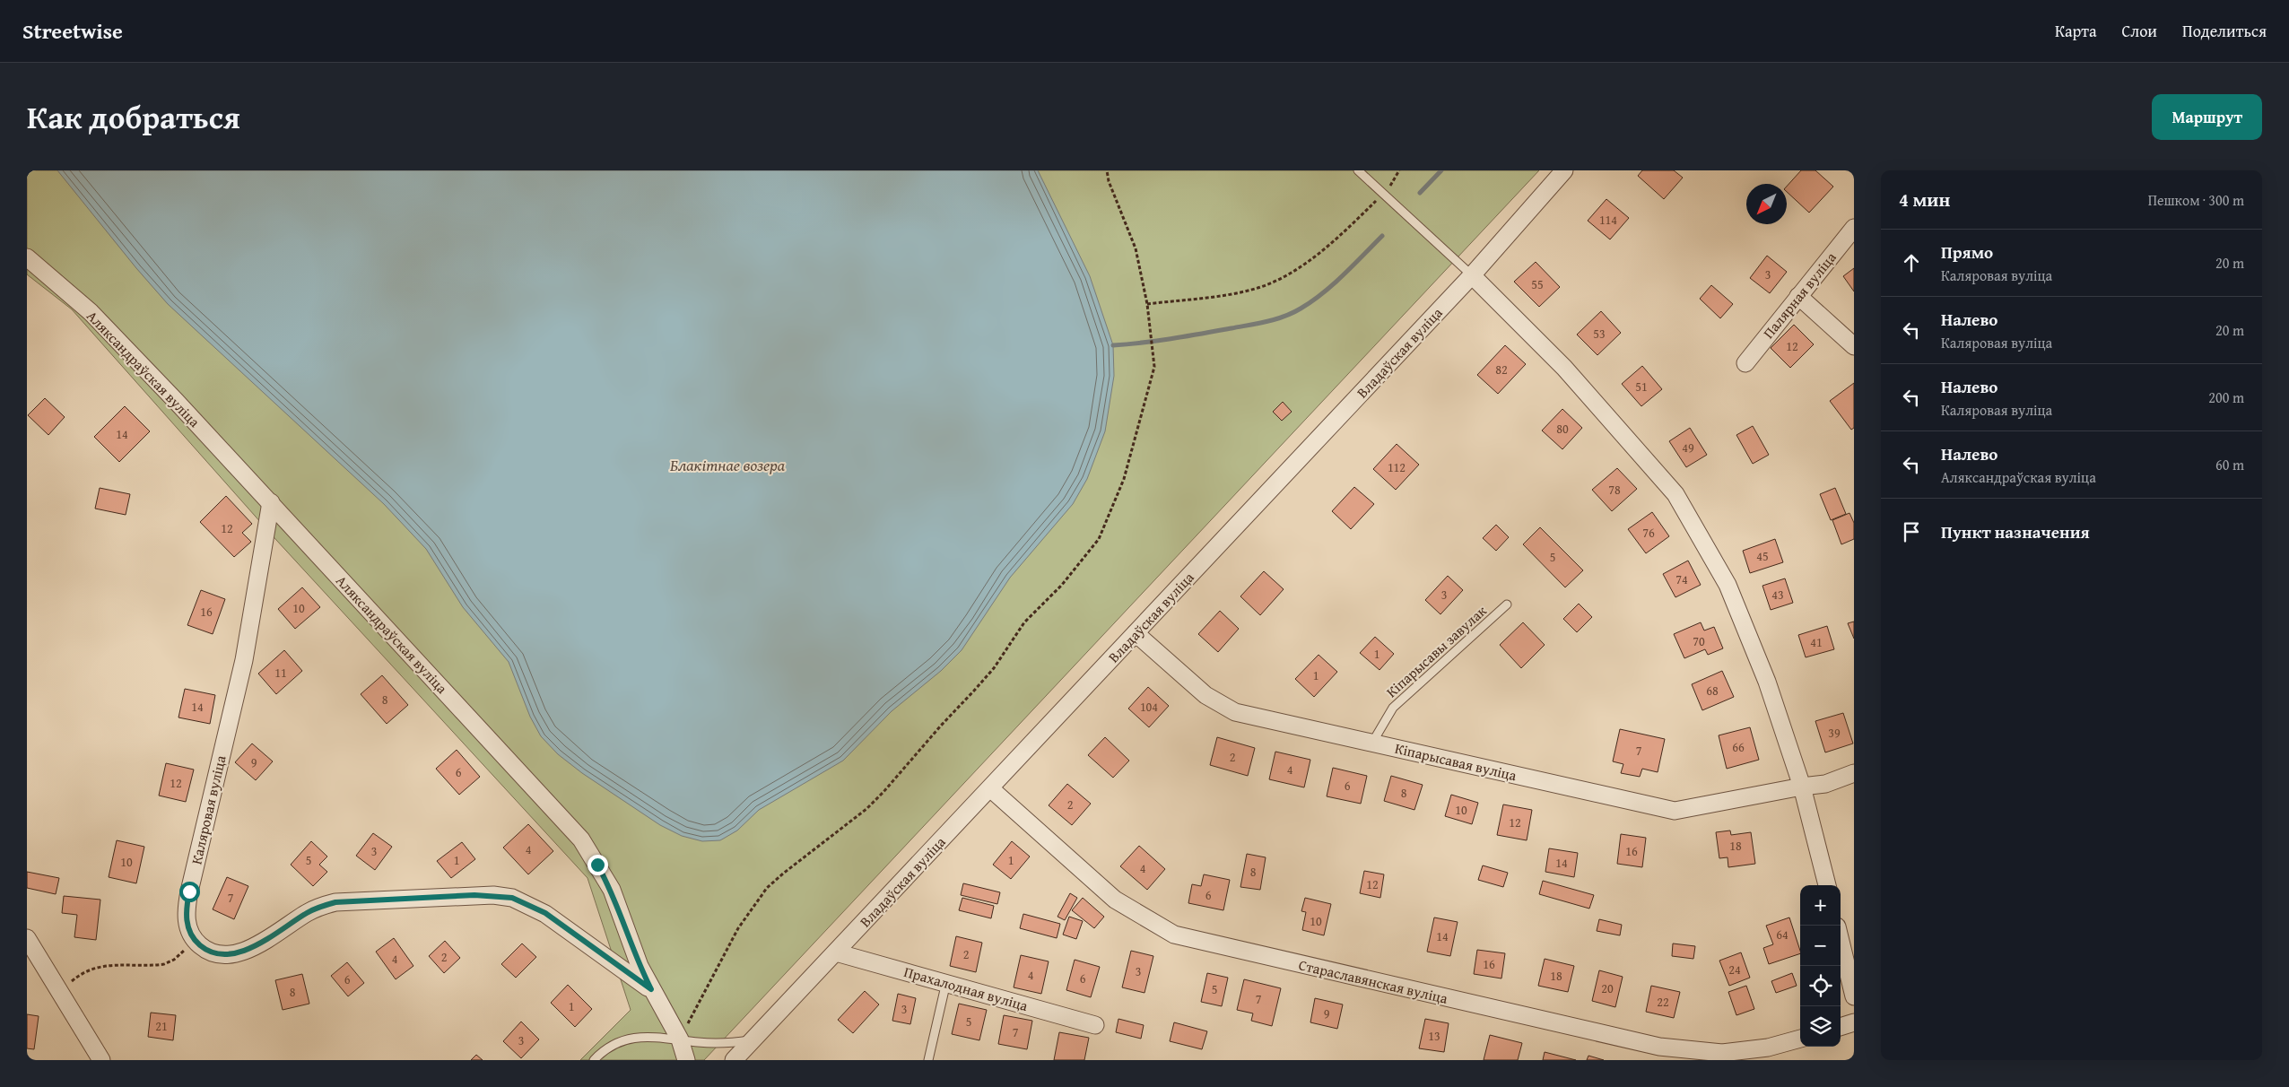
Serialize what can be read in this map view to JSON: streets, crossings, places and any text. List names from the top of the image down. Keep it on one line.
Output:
{"streets":{"street":["Палярная вуліца","Владаўская вуліца","Аляксандраўская вуліца","Кіпарысавая вуліца","Каляровая вуліца","Стараславянская вуліца","Прахалодная вуліца"],"lane":["Кіпарысавы завулак"]},"crossings":[["Владаўская вуліца","Кіпарысавая вуліца"],["Владаўская вуліца","Стараславянская вуліца"],["Владаўская вуліца","Прахалодная вуліца"],["Аляксандраўская вуліца","Каляровая вуліца"],["Кіпарысавы завулак","Кіпарысавая вуліца"]],"water":["Блакітнае возера"],"house_numbers":["114","3","55","53","12","82","51","80","14","49","112","78","12","76","45","5","74","3","43","10","16","70","41","1","11","1","68","8","14","104","39","66","7","2","9","4","6","12","6","8","2","10","12","18","4","3","16","5","1","1","10","14","4","8","12","6","7","10","64","14","2","2","4","16","24","3","4","18","6","6","20","5","8","7","22","1","3","9","5","21","7","13","3"],"north":"bottom left","page":{"header":"Streetwise","nav":["Карта","Слои","Поделиться"],"title":"Как добраться","buttons":"Маршрут","heading":["4 мин","Пешком · 300 m"],"list":[["Прямо","Каляровая вуліца","20 m"],["Налево","Каляровая вуліца","20 m"],["Налево","Каляровая вуліца","200 m"],["Налево","Аляксандраўская вуліца","60 m"],"Пункт назначения"],"map_buttons":["+","−"]}}
